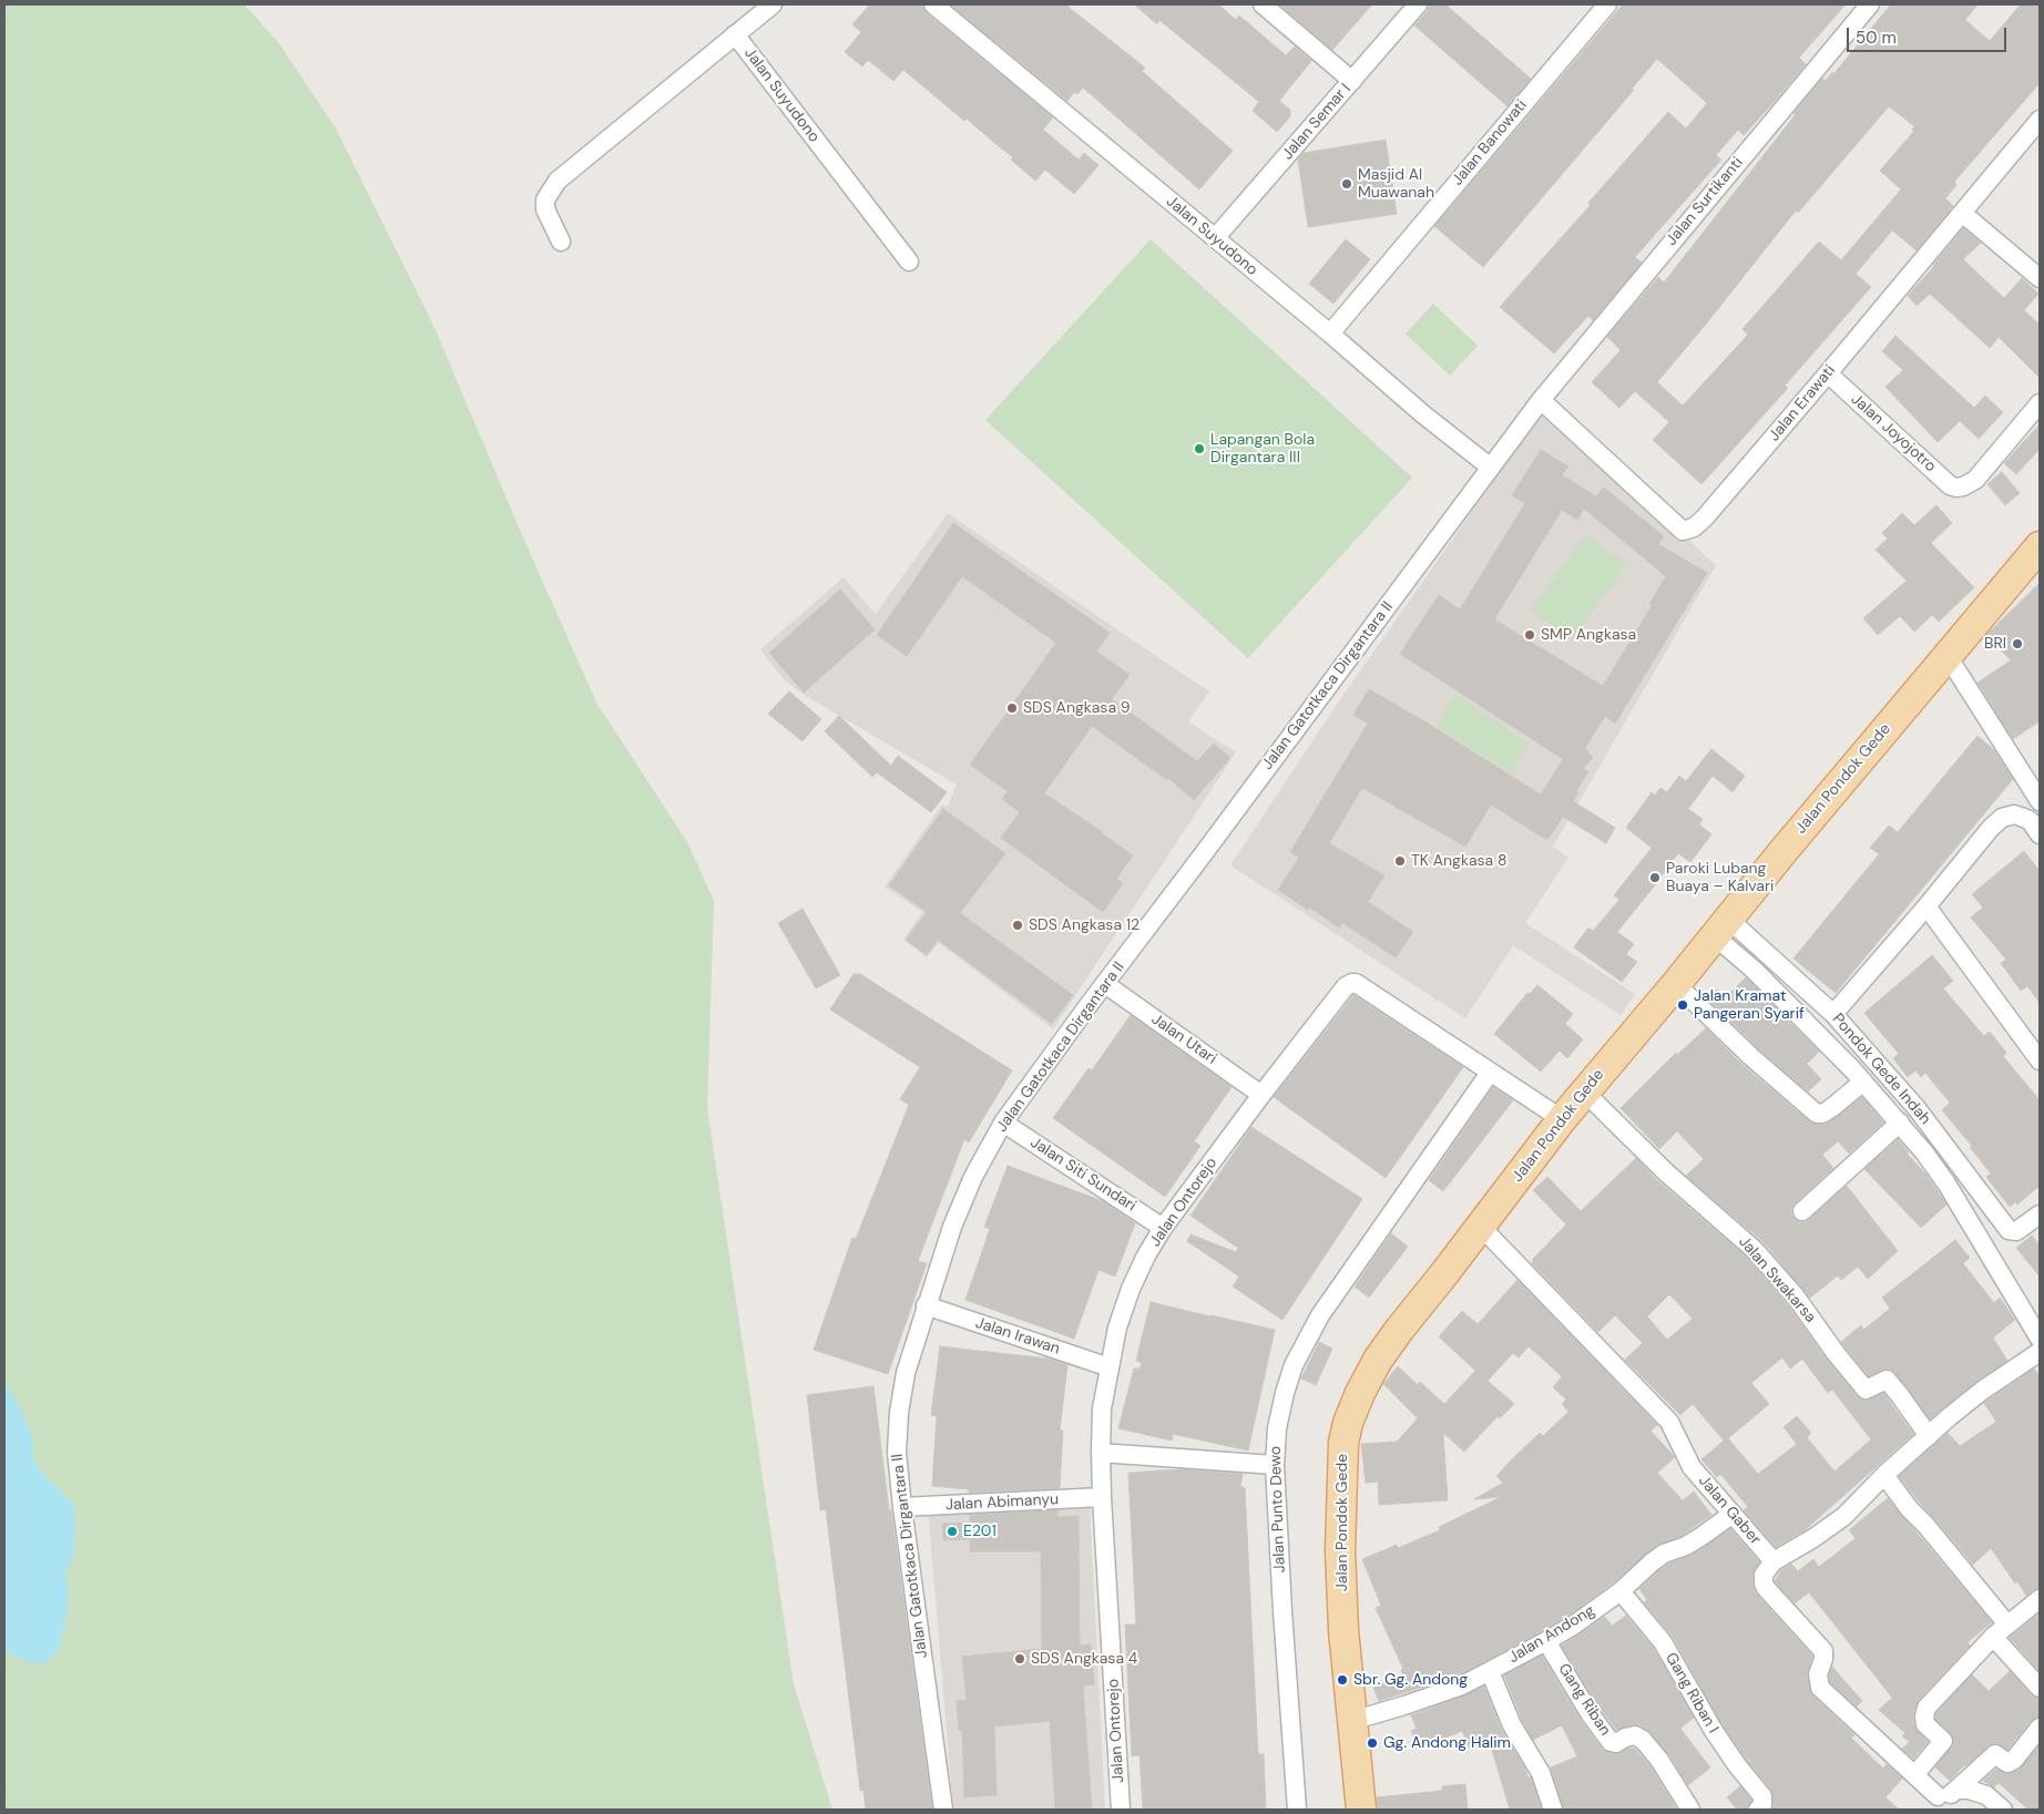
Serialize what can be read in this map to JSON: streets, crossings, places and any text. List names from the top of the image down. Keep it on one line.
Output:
{"streets":{"main road":["Jalan Pondok Gede"],"street":["Jalan Suyudono","Jalan Semar I","Jalan Banowati","Jalan Surtikanti","Jalan Erawati","Jalan Joyojotro","Jalan Gatotkaca Dirgantara II","Jalan Utari","Pondok Gede Indah","Jalan Siti Sundari","Jalan Ontorejo","Jalan Swakarsa","Jalan Irawan","Jalan Abimanyu","Jalan Punto Dewo","Jalan Gaber","Jalan Andong","Gang Riban I","Gang Riban"]},"crossings":[["Jalan Suyudono","Jalan Semar I"],["Jalan Suyudono","Jalan Banowati"],["Jalan Suyudono","Jalan Gatotkaca Dirgantara II"],["Jalan Surtikanti","Jalan Erawati"],["Jalan Surtikanti","Jalan Gatotkaca Dirgantara II"],["Jalan Erawati","Jalan Joyojotro"],["Jalan Erawati","Jalan Gatotkaca Dirgantara II"],["Jalan Gatotkaca Dirgantara II","Jalan Utari"],["Jalan Gatotkaca Dirgantara II","Jalan Siti Sundari"],["Jalan Gatotkaca Dirgantara II","Jalan Irawan"],["Jalan Gatotkaca Dirgantara II","Jalan Abimanyu"],["Jalan Pondok Gede","Pondok Gede Indah"],["Jalan Pondok Gede","Jalan Ontorejo"],["Jalan Pondok Gede","Jalan Swakarsa"],["Jalan Pondok Gede","Jalan Gaber"],["Jalan Pondok Gede","Jalan Andong"],["Jalan Utari","Jalan Ontorejo"],["Jalan Siti Sundari","Jalan Ontorejo"],["Jalan Ontorejo","Jalan Irawan"],["Jalan Ontorejo","Jalan Abimanyu"],["Jalan Ontorejo","Jalan Punto Dewo"],["Jalan Gaber","Jalan Andong"],["Jalan Andong","Gang Riban I"],["Jalan Andong","Gang Riban"]],"places":["Masjid Al Muawanah","Lapangan Bola Dirgantara III","SMP Angkasa","BRI","SDS Angkasa 9","TK Angkasa 8","Paroki Lubang Buaya – Kalvari","SDS Angkasa 12","Jalan Kramat Pangeran Syarif","E201","SDS Angkasa 4","Sbr. Gg. Andong","Gg. Andong Halim"],"scale_bar":"50 m"}
